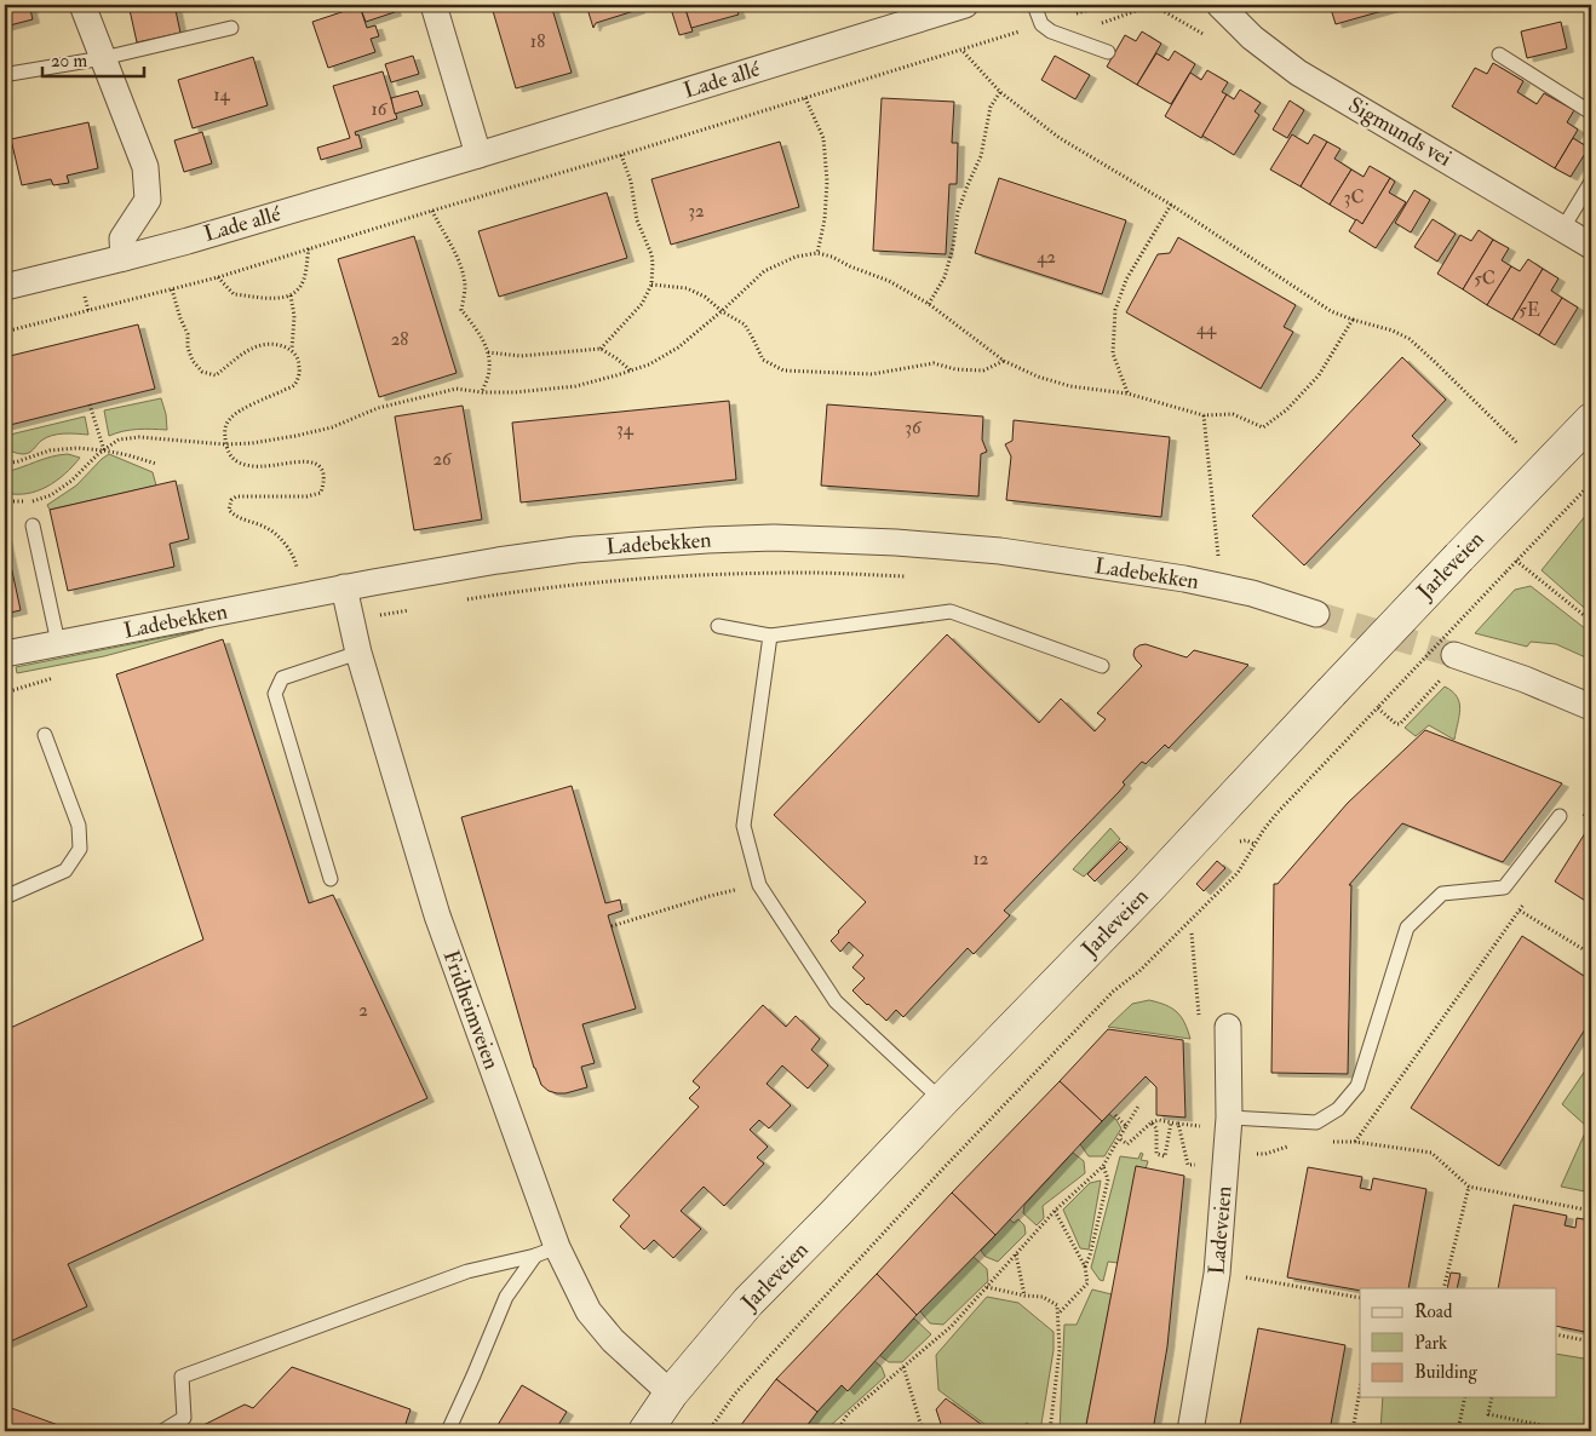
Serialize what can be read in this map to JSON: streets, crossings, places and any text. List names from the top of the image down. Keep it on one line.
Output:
{"streets":{"main road":["Jarleveien"],"street":["Lade allé","Sigmunds vei","Ladebekken","Fridheimveien","Ladeveien"]},"crossings":[["Ladebekken","Fridheimveien"],["Jarleveien","Fridheimveien"]],"house_numbers":["18","14","16","3C","32","42","5C","5E","44","28","36","34","26","12","2"],"legend":["Road","Park","Building"],"scale_bar":"20 m"}
